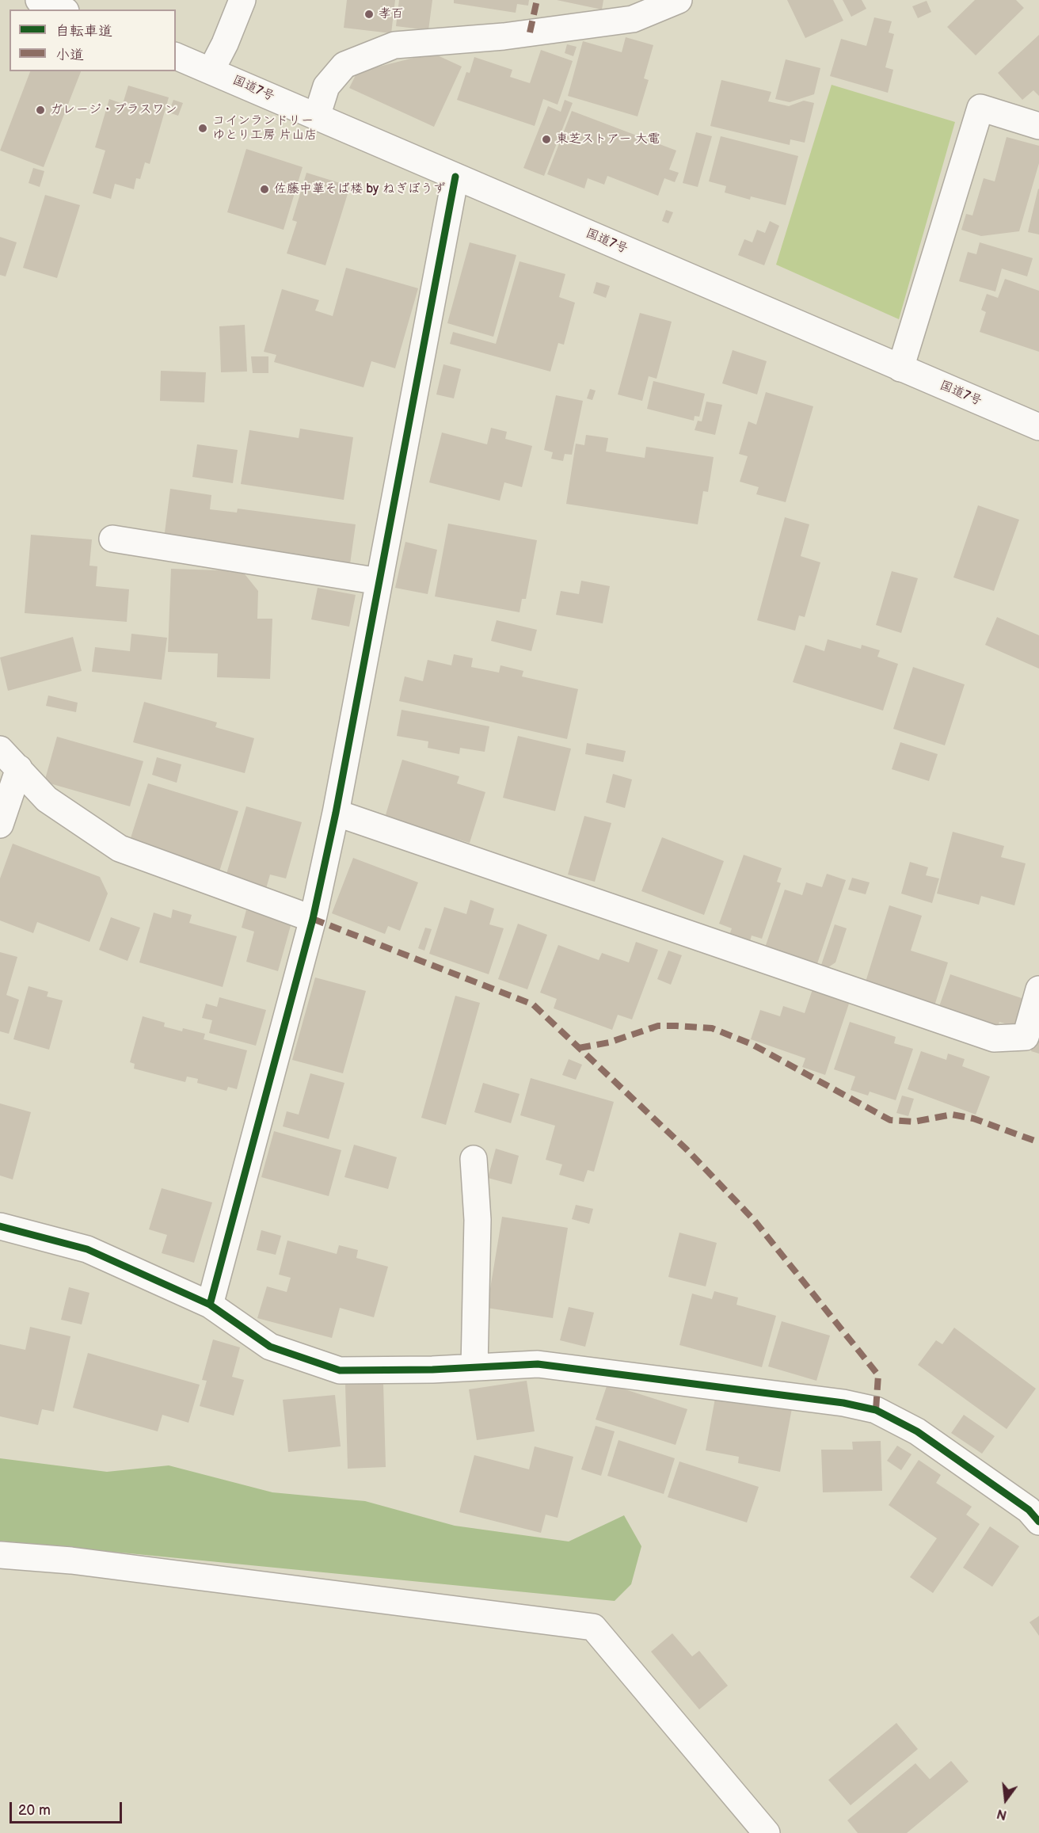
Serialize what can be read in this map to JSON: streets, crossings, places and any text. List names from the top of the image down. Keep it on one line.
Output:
{"streets":{"main road":["国道7号"]},"places":["孝百","ガレージ・プラスワン","コインランドリー ゆとり工房 片山店","東芝ストアー 大電","佐藤中華そば楼 by ねぎぼうず"],"legend":["自転車道","小道"],"scale_bar":"20 m","north":"bottom"}
